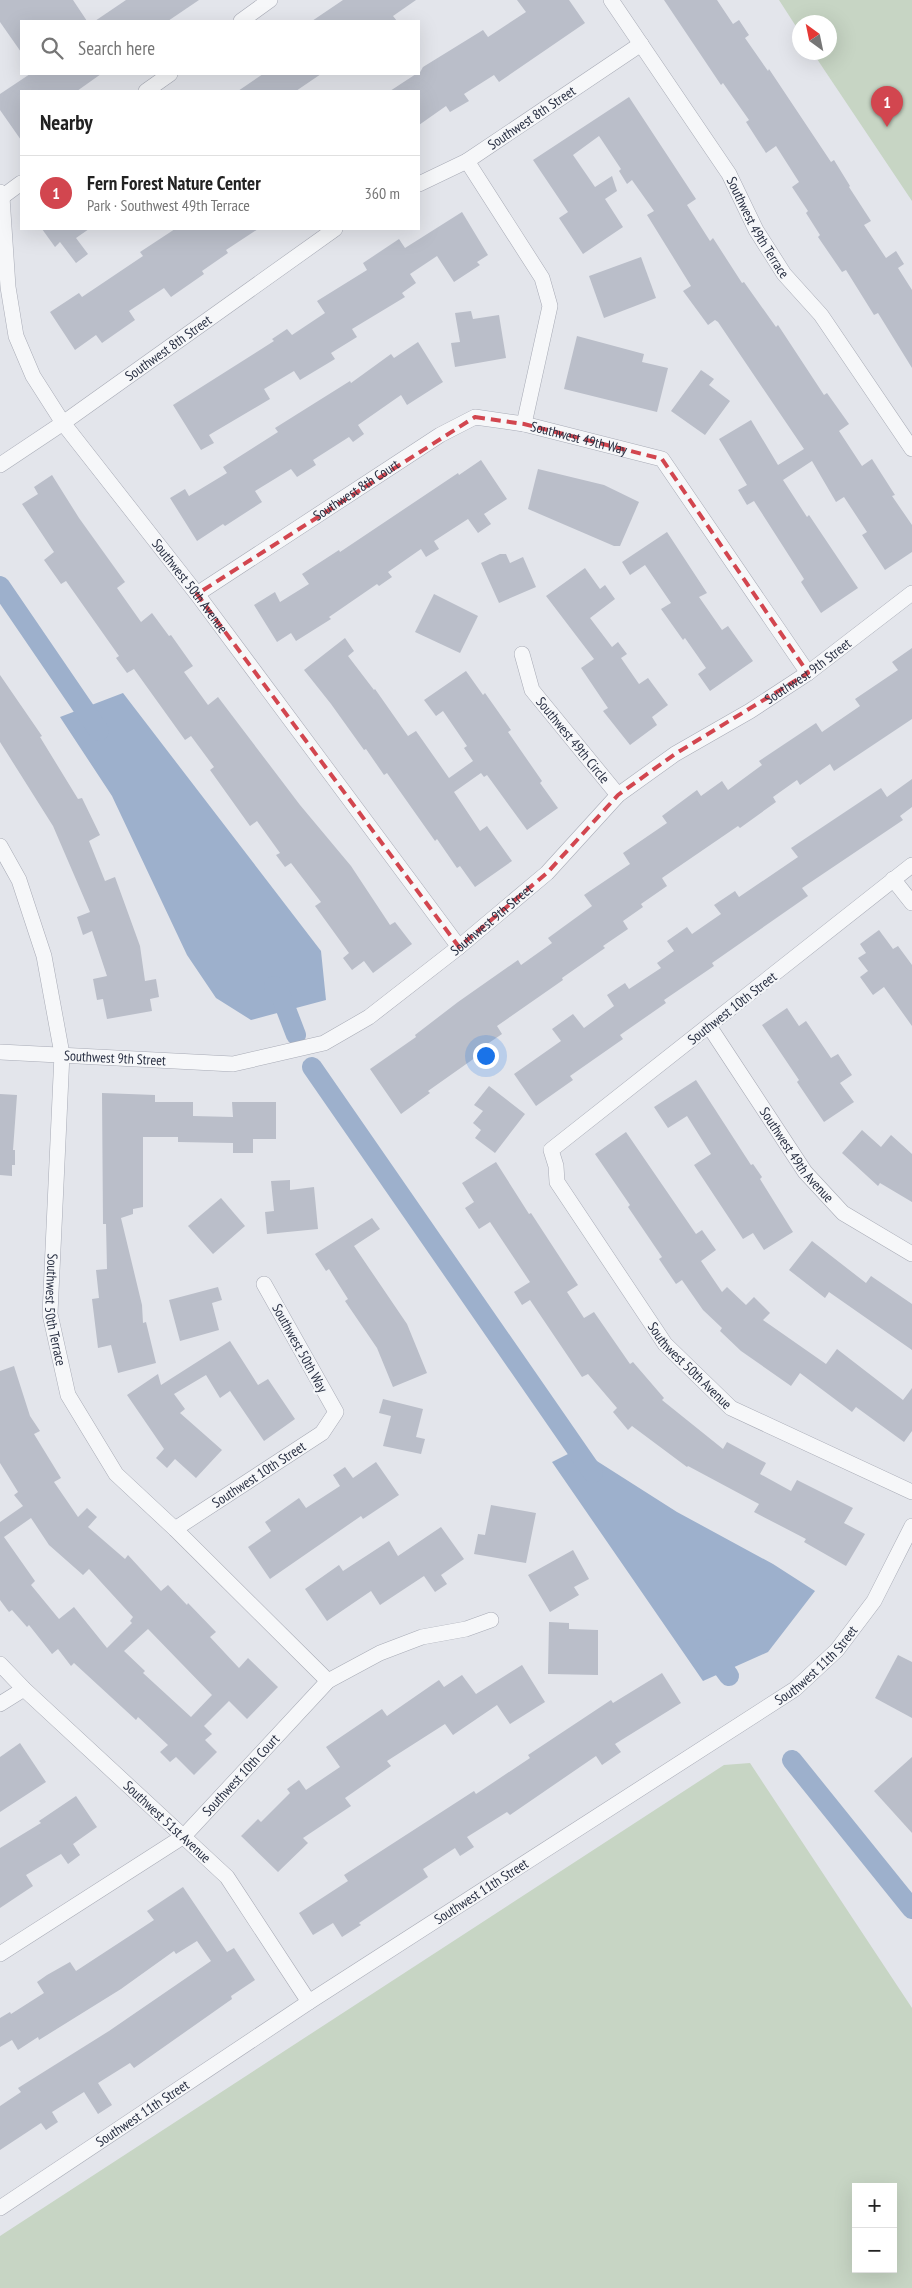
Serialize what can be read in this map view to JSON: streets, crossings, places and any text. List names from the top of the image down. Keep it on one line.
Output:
{"streets":{"street":["Southwest 8th Street","Southwest 49th Terrace","Southwest 49th Way","Southwest 8th Court","Southwest 50th Avenue","Southwest 9th Street","Southwest 49th Circle","Southwest 10th Street","Southwest 49th Avenue","Southwest 50th Terrace","Southwest 50th Way","Southwest 11th Street","Southwest 10th Court","Southwest 51st Avenue"]},"crossings":[["Southwest 8th Street","Southwest 49th Terrace"],["Southwest 8th Street","Southwest 49th Way"],["Southwest 8th Street","Southwest 50th Avenue"],["Southwest 49th Way","Southwest 8th Court"],["Southwest 49th Way","Southwest 9th Street"],["Southwest 8th Court","Southwest 50th Avenue"],["Southwest 50th Avenue","Southwest 9th Street"],["Southwest 50th Avenue","Southwest 10th Street"],["Southwest 9th Street","Southwest 49th Circle"],["Southwest 9th Street","Southwest 50th Terrace"],["Southwest 10th Street","Southwest 49th Avenue"],["Southwest 10th Street","Southwest 50th Terrace"],["Southwest 10th Street","Southwest 50th Way"],["Southwest 50th Terrace","Southwest 10th Court"],["Southwest 11th Street","Southwest 51st Avenue"],["Southwest 10th Court","Southwest 51st Avenue"]],"north":"top left","page":{"search":"Search here","pins":"1","heading":"Nearby","list":[{"mark":"1","name":"Fern Forest Nature Center","note":"Park · Southwest 49th Terrace","value":"360 m"}],"map_buttons":["+","−"]}}
